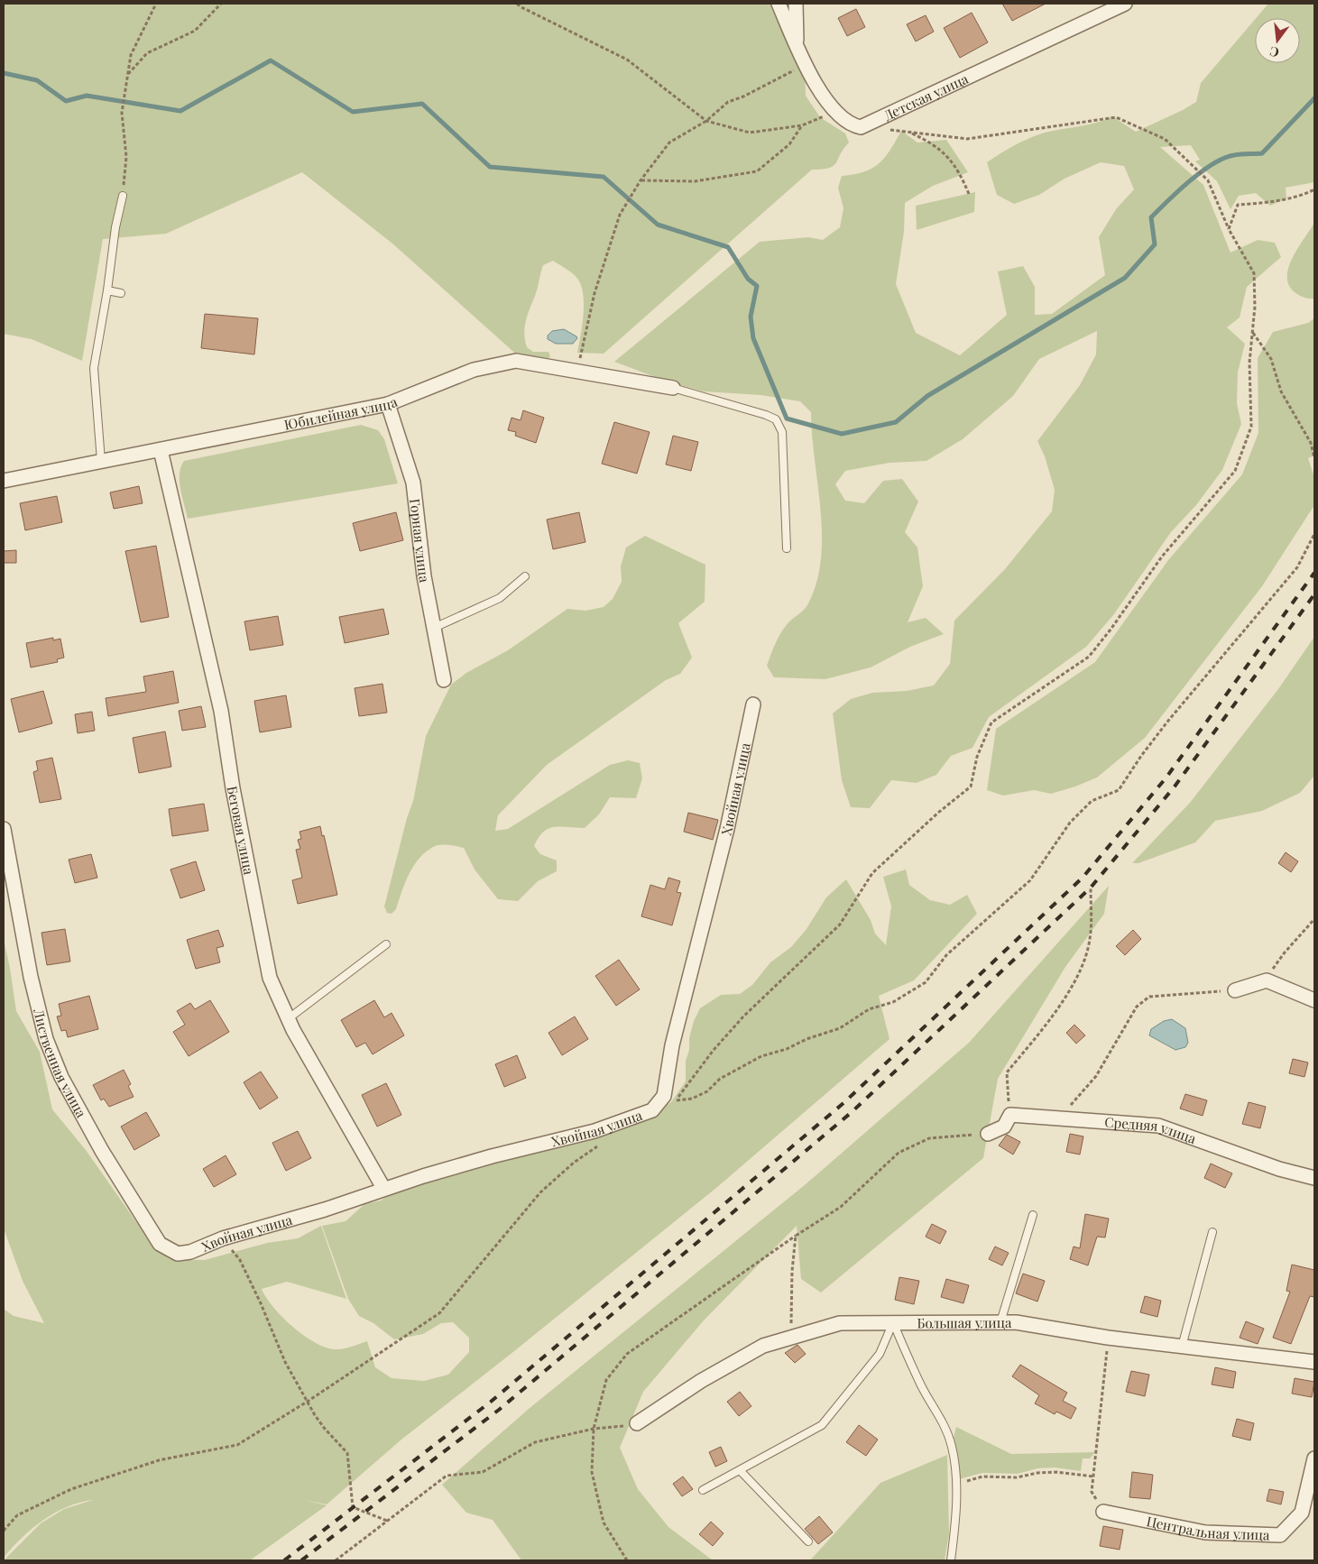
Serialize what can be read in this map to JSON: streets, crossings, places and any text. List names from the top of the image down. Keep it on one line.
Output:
{"streets":{"street":["Детская улица","Юбилейная улица","Горная улица","Хвойная улица","Беговая улица","Лиственная улица","Средняя улица","Большая улица","Центральная улица"]},"crossings":[["Юбилейная улица","Горная улица"],["Юбилейная улица","Беговая улица"],["Хвойная улица","Беговая улица"],["Хвойная улица","Лиственная улица"]],"north":"bottom"}
